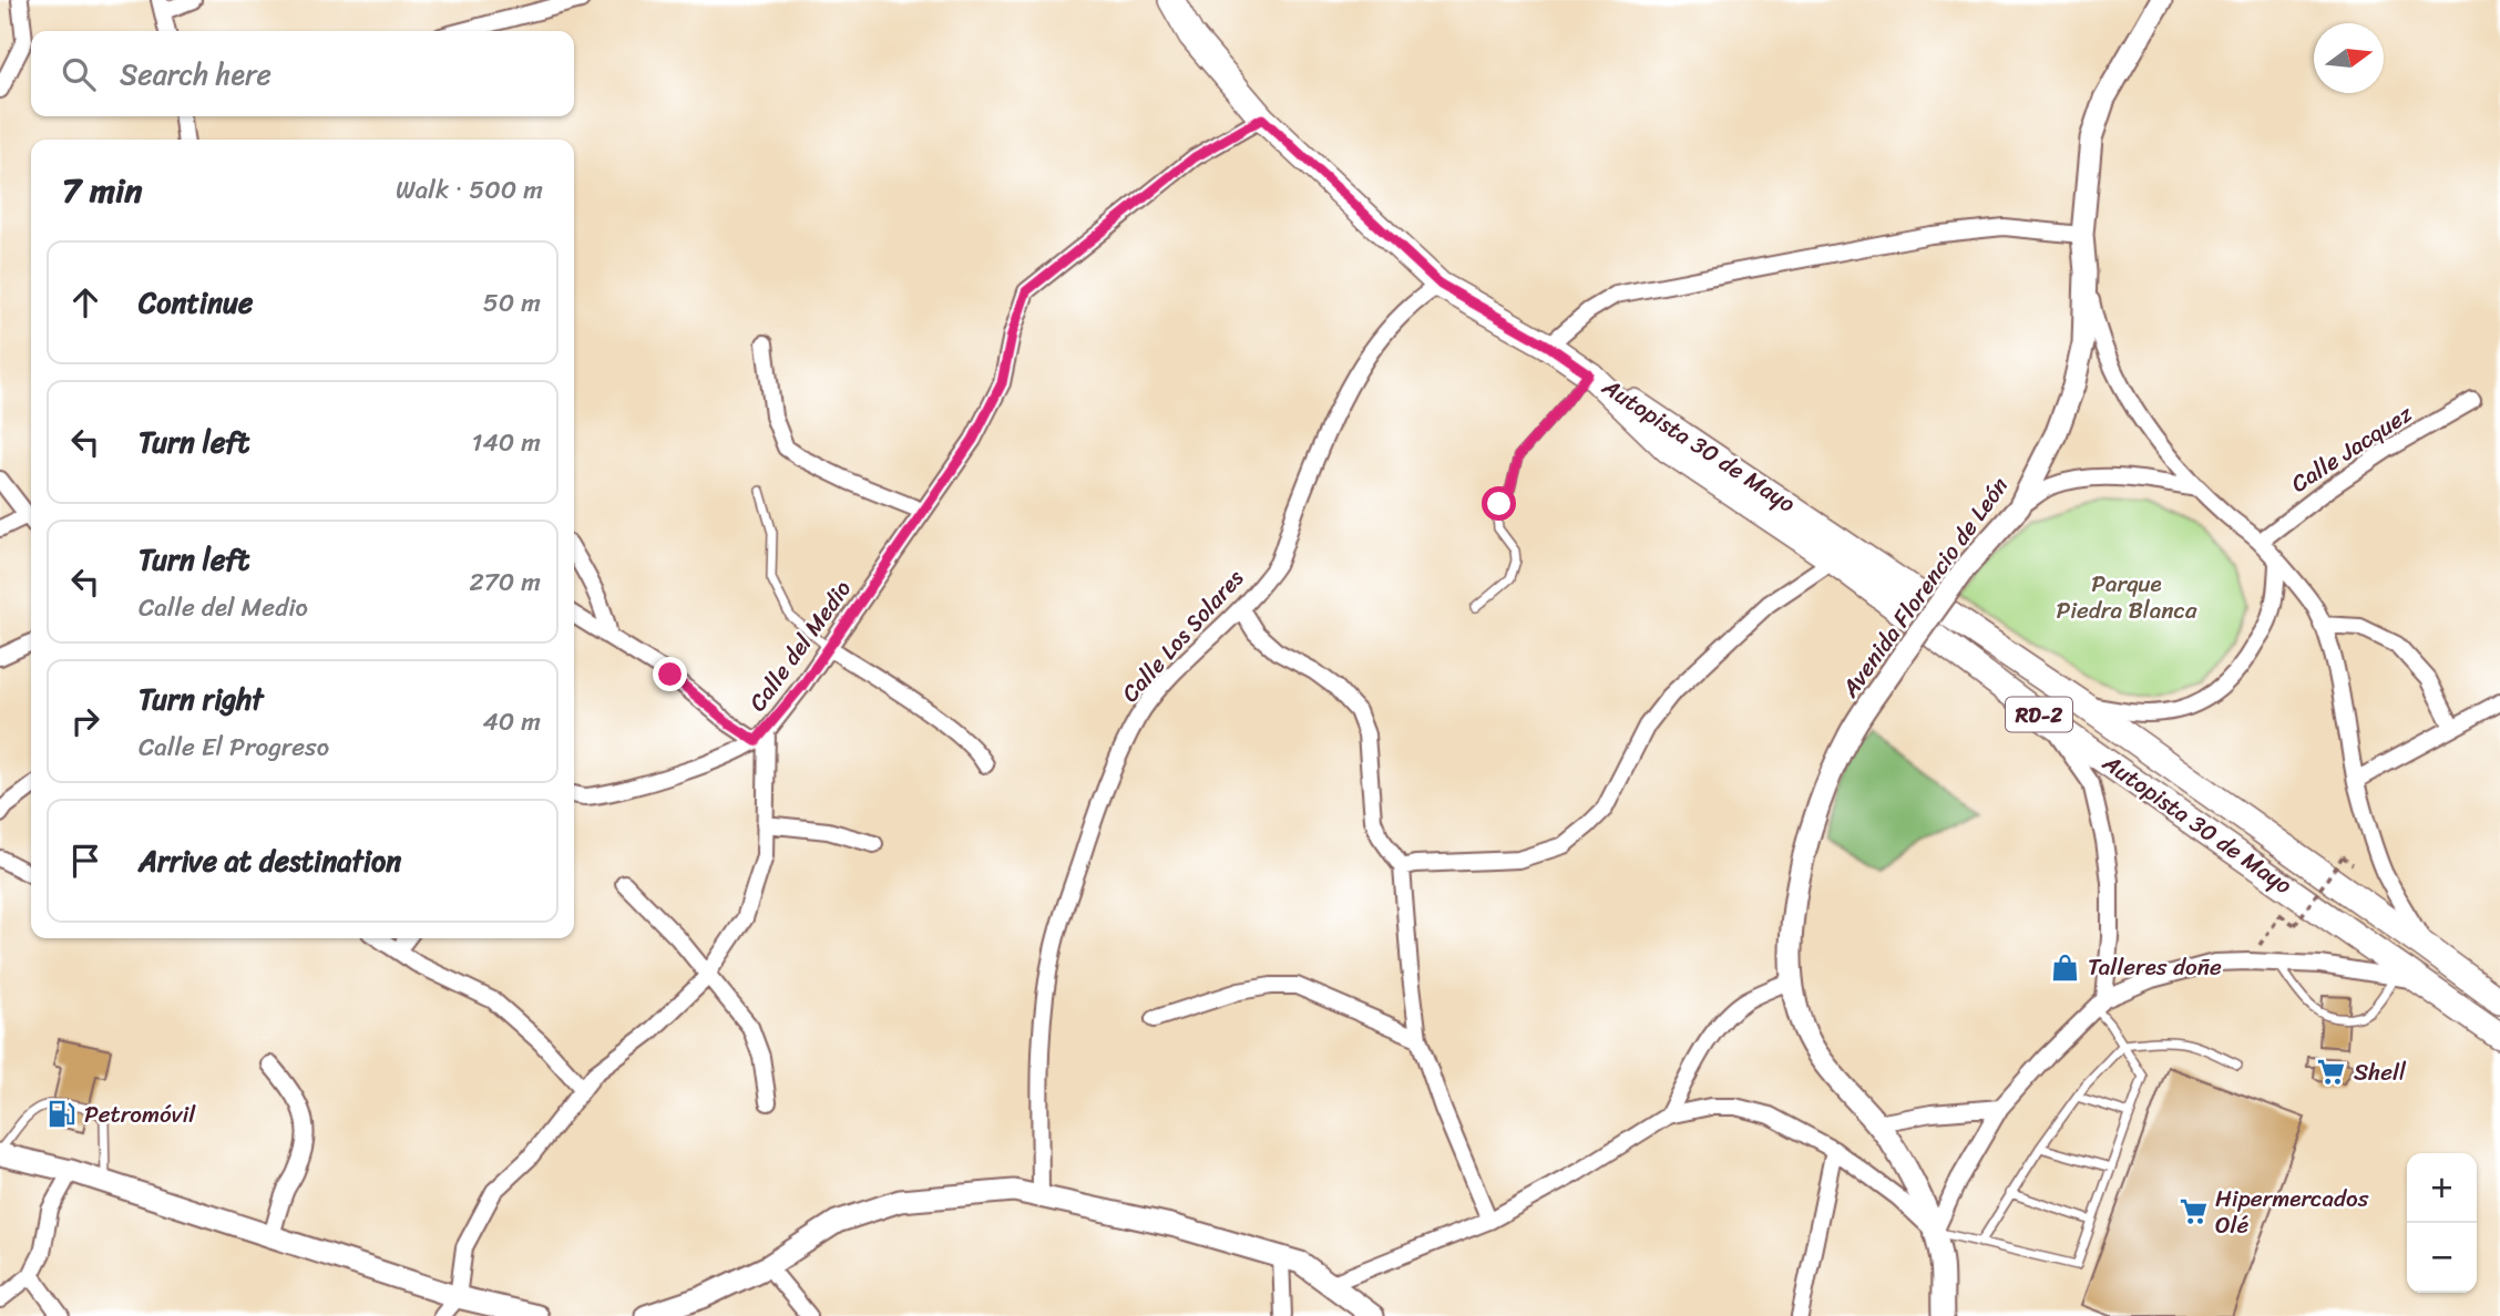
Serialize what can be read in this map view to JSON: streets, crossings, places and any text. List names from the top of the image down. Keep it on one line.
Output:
{"streets":{"main road":["Autopista 30 de Mayo","Avenida Florencio de León","RD-2"],"street":["Calle Jacquez","Calle Los Solares","Calle del Medio"]},"crossings":[["Autopista 30 de Mayo","RD-2"],["Calle Los Solares","RD-2"],["Calle del Medio","RD-2"]],"parks":["Parque Piedra Blanca"],"places":{"shop":["Talleres doñe"],"supermarket":["Shell","Hipermercados Olé"],"fuel station":["Petromóvil"]},"north":"right","page":{"search":"Search here","heading":["7 min","Walk · 500 m"],"list":[["Continue","50 m"],["Turn left","140 m"],["Turn left","Calle del Medio","270 m"],["Turn right","Calle El Progreso","40 m"],"Arrive at destination"],"map_buttons":["+","−"]}}
